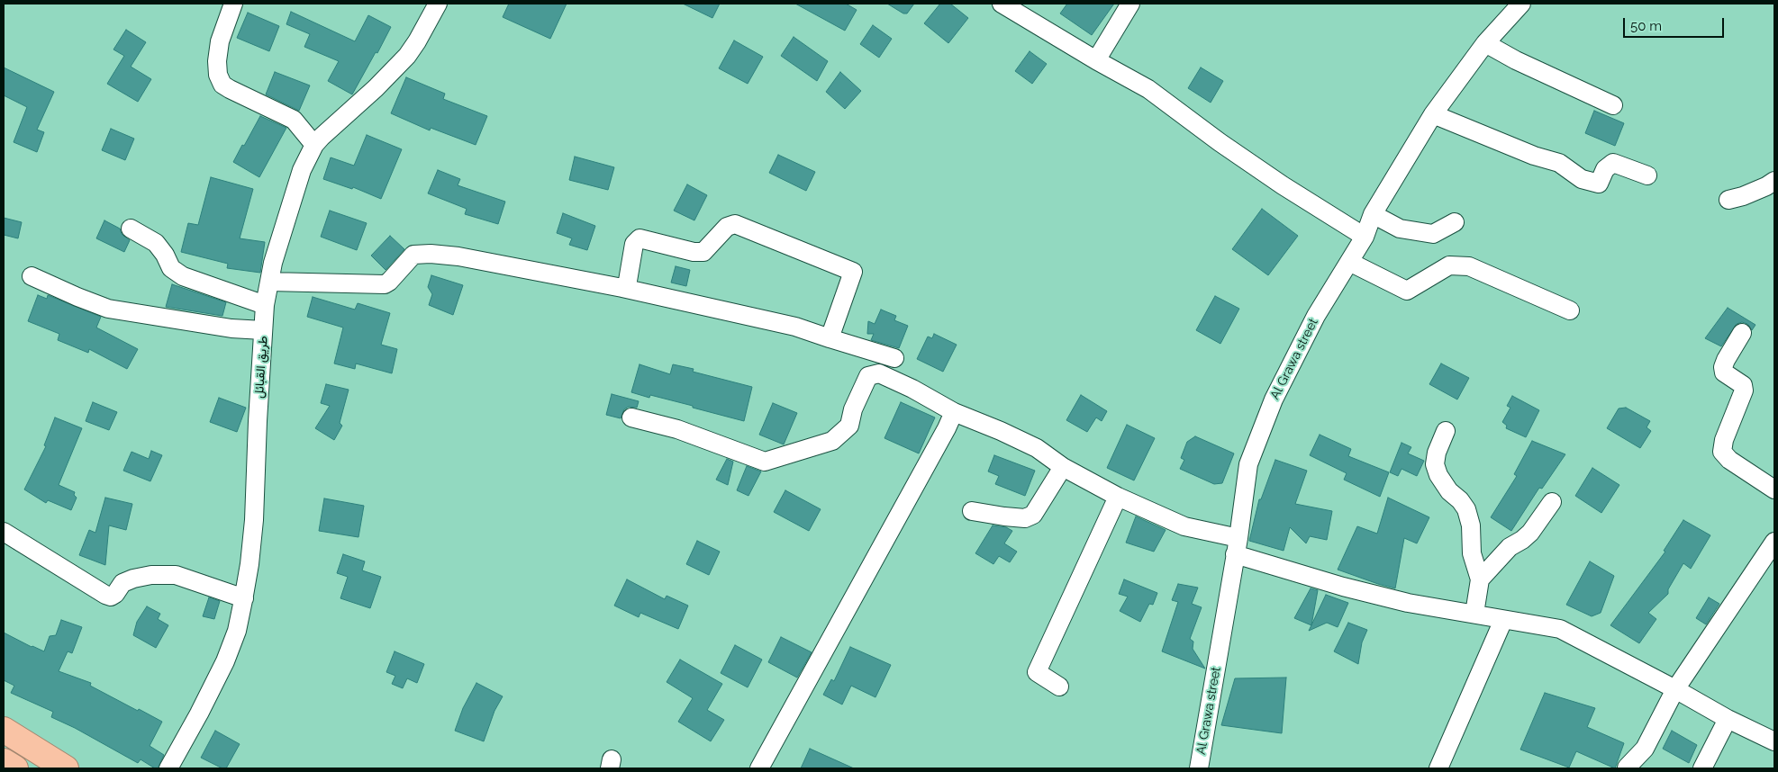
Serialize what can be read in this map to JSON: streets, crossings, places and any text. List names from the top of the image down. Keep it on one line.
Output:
{"streets":{"street":["Al Grawa street","طريق القبائل"]},"scale_bar":"50 m"}
